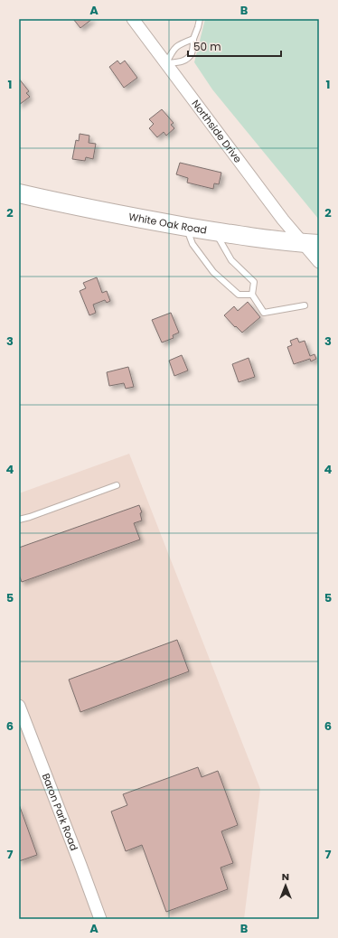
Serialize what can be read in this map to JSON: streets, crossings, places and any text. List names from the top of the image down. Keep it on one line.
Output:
{"streets":{"main road":["White Oak Road"],"street":["Northside Drive","Baron Park Road"]},"crossings":[["Northside Drive","White Oak Road"]],"scale_bar":"50 m","north":"top","grid":{"columns":["A","B"],"rows":["1","2","3","4","5","6","7"]}}
